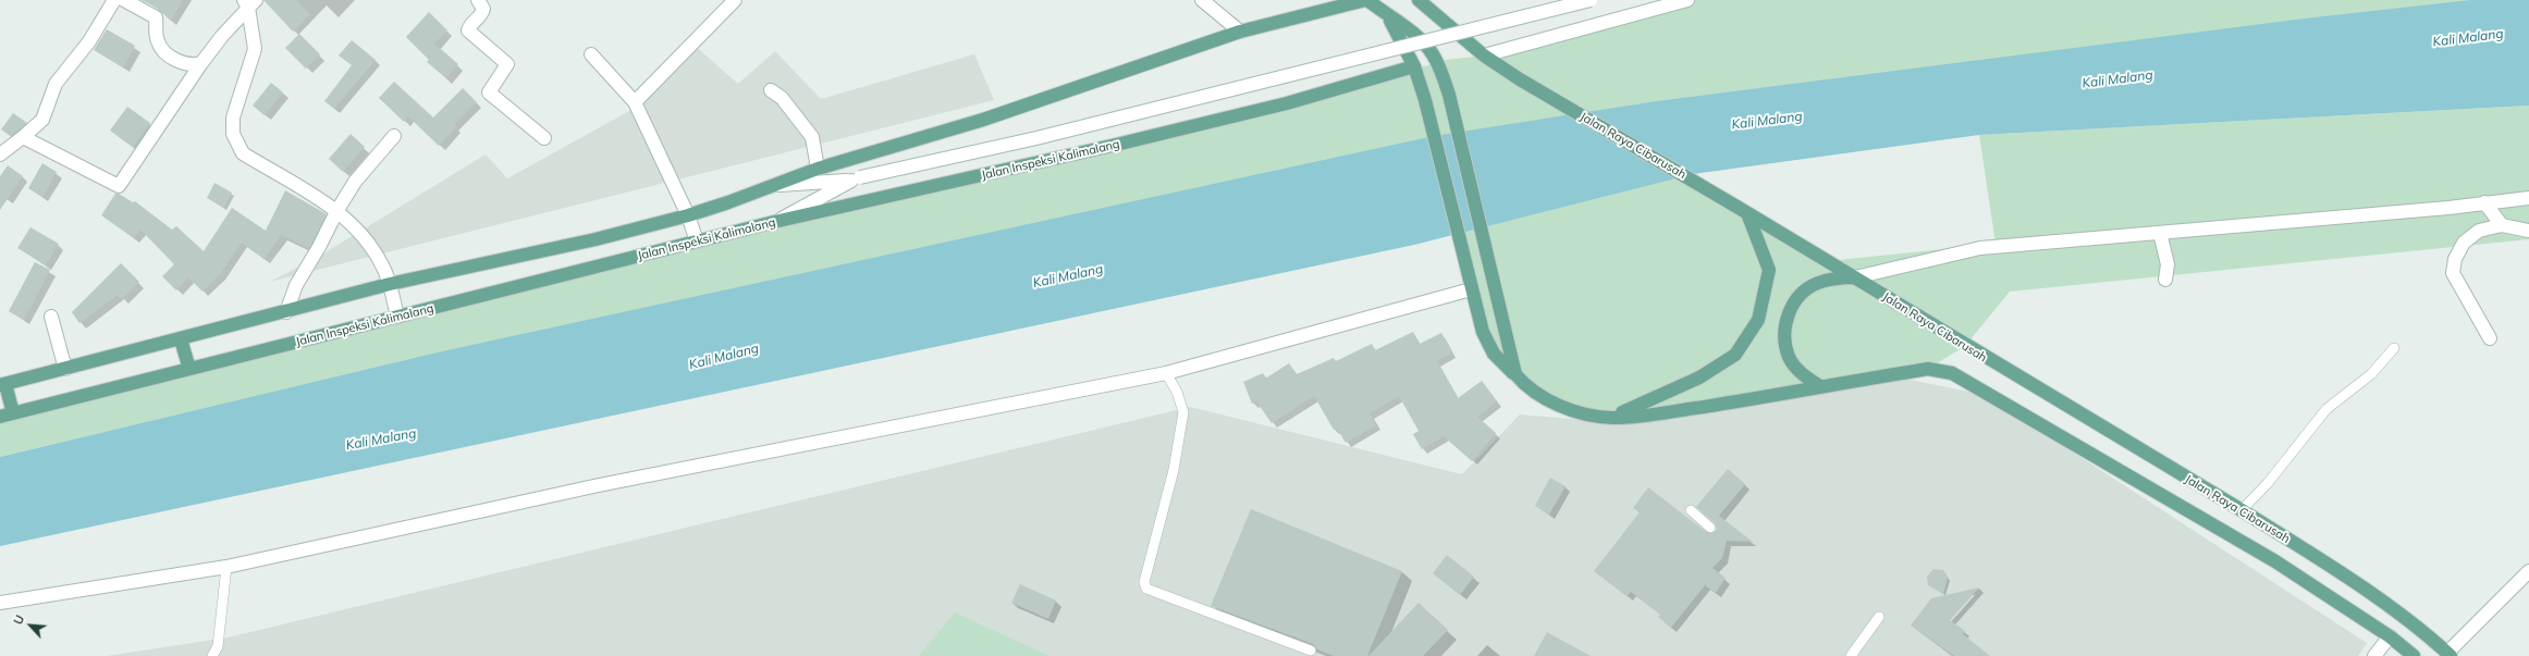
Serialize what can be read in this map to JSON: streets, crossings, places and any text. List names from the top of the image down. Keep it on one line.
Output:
{"streets":{"main road":["Jalan Raya Cibarusah","Jalan Inspeksi Kalimalang"]},"water":["Kali Malang"],"north":"top left"}
